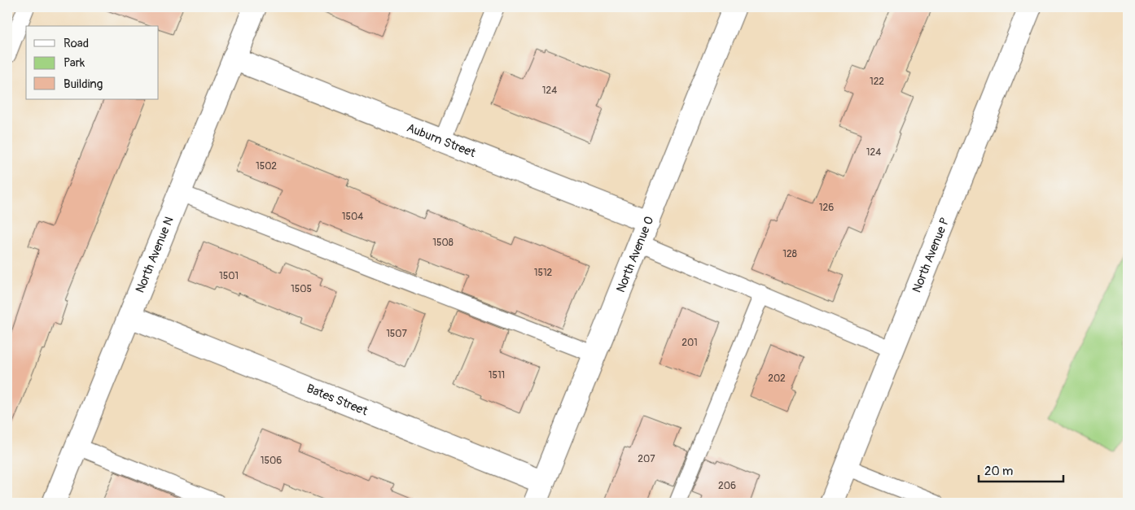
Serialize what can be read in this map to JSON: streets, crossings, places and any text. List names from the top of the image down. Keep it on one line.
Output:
{"streets":{"street":["Auburn Street","North Avenue P","North Avenue N","North Avenue O","Bates Street"]},"crossings":[["Auburn Street","North Avenue N"],["Auburn Street","North Avenue O"],["North Avenue N","Bates Street"],["North Avenue O","Bates Street"]],"house_numbers":["122","124","124","1502","126","1504","1508","128","1512","1501","1505","1507","201","1511","202","207","1506","206"],"legend":["Road","Park","Building"],"scale_bar":"20 m"}
